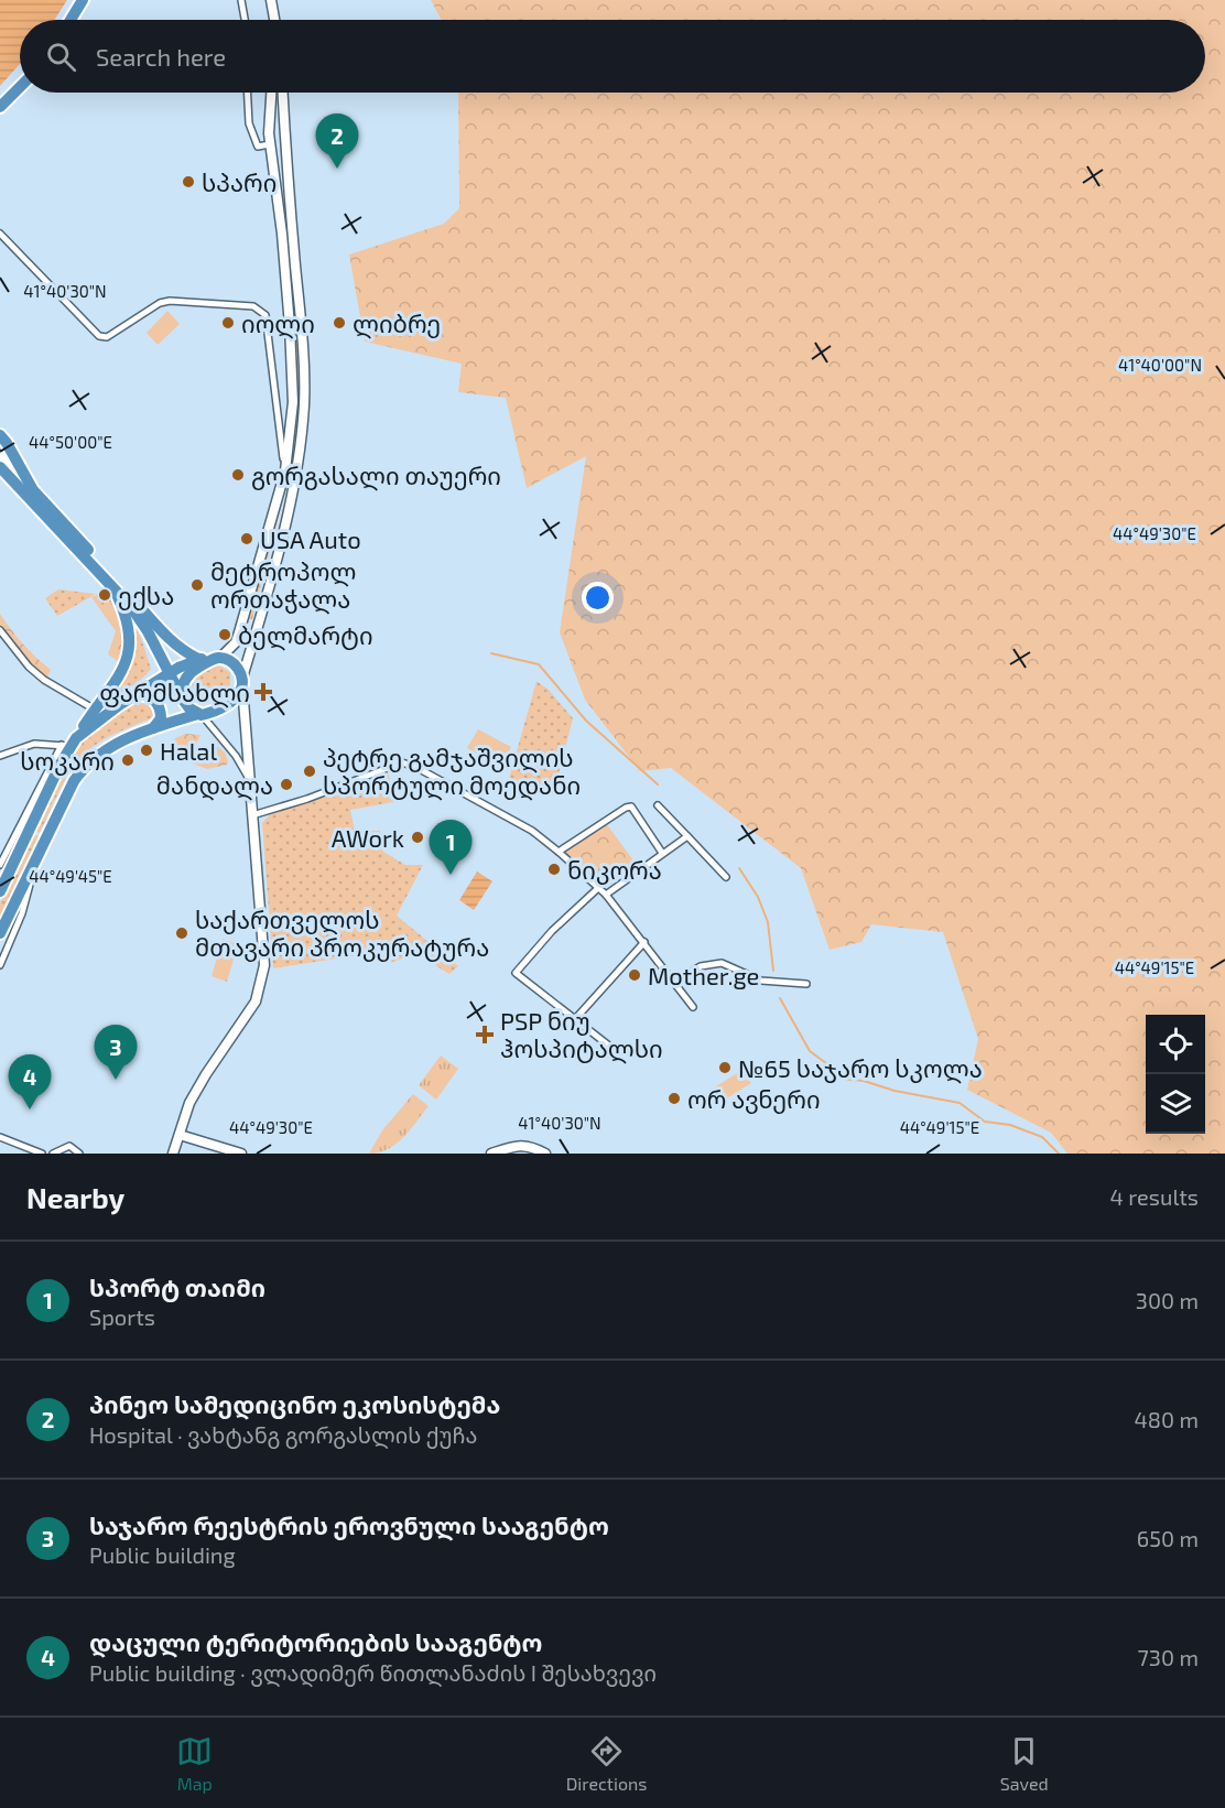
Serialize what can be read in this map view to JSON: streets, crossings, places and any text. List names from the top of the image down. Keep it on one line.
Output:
{"places":{"other":["სპარი","იოლი","ლიბრე","გორგასალი თაუერი","USA Auto","მეტროპოლ ორთაჭალა","ექსა","ბელმარტი","Halal","სოკარი","პეტრე გამჯაშვილის სპორტული მოედანი","მანდალა","AWork","ნიკორა","საქართველოს მთავარი პროკურატურა","Mother.ge","№65 საჯარო სკოლა","ორ ავნერი"],"health":["ფარმსახლი","PSP ნიუ ჰოსპიტალსი"]},"page":{"search":"Search here","pins":["2","1","3","4"],"heading":["Nearby","4 results"],"list":[{"mark":"1","name":"სპორტ თაიმი","note":"Sports","value":"300 m"},{"mark":"2","name":"პინეო სამედიცინო ეკოსისტემა","note":"Hospital · ვახტანგ გორგასლის ქუჩა","value":"480 m"},{"mark":"3","name":"საჯარო რეესტრის ეროვნული სააგენტო","note":"Public building","value":"650 m"},{"mark":"4","name":"დაცული ტერიტორიების სააგენტო","note":"Public building · ვლადიმერ წითლანაძის I შესახვევი","value":"730 m"}],"nav":["Map","Directions","Saved"]},"coordinates":["41°40'30\"N","41°40'00\"N","44°50'00\"E","44°49'30\"E","44°49'45\"E","44°49'15\"E"]}
